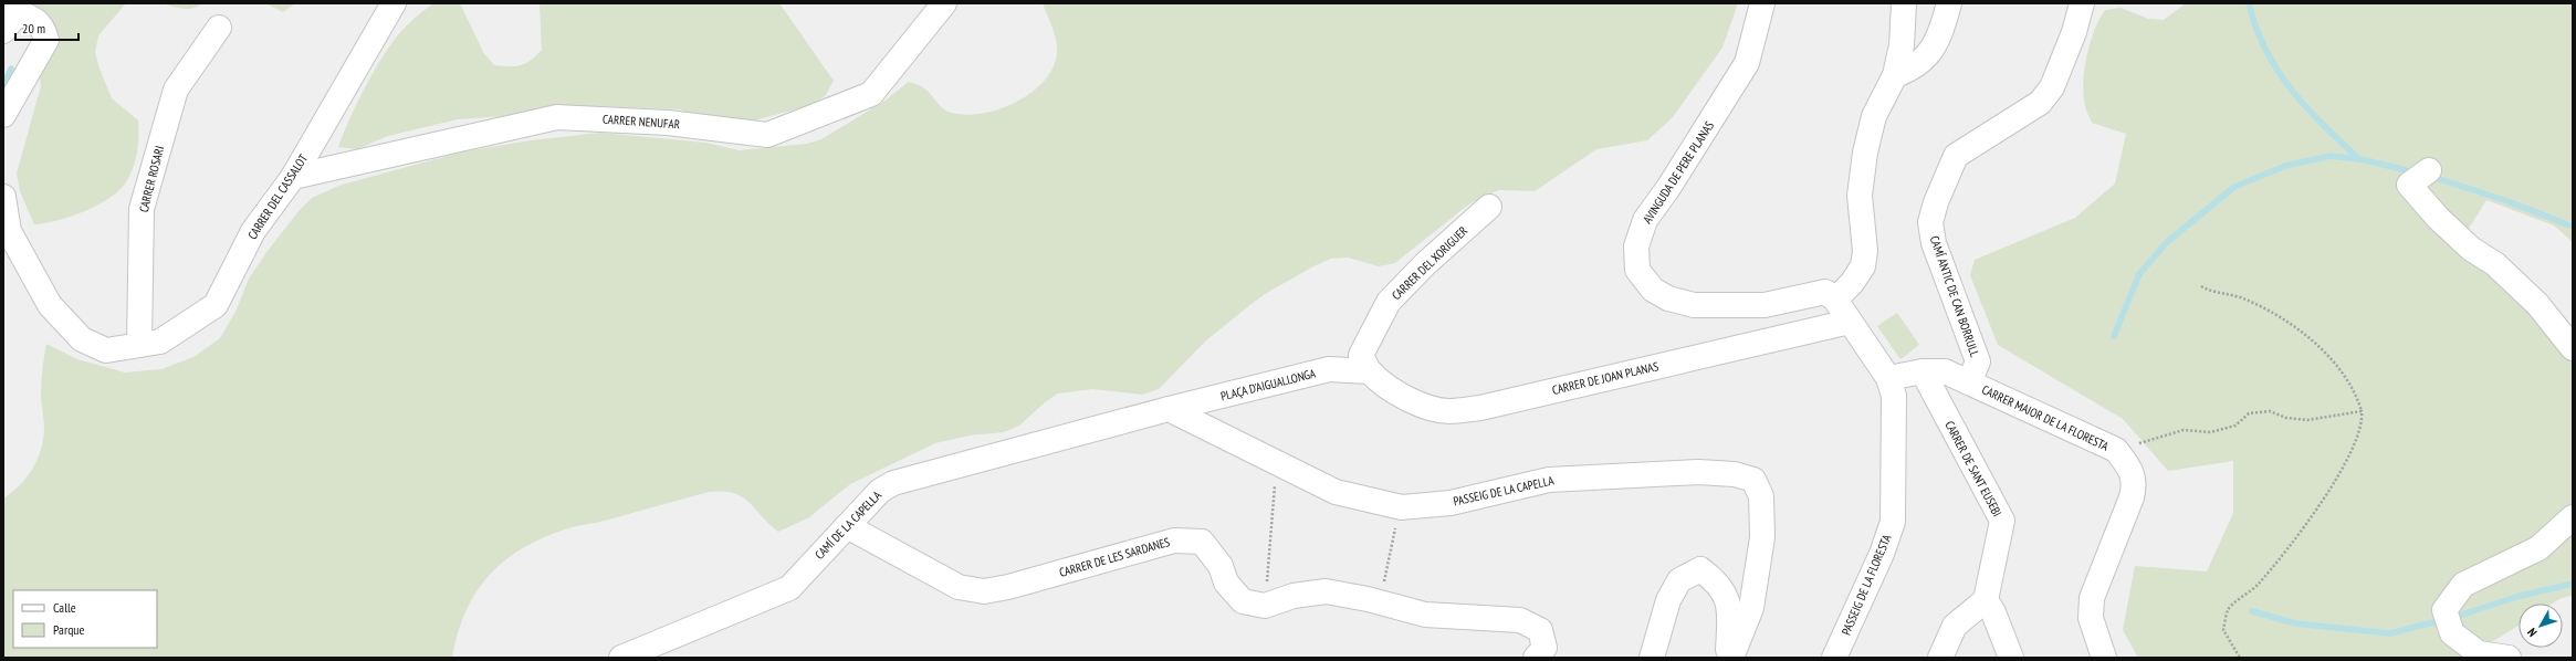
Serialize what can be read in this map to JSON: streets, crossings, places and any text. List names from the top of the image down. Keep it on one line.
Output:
{"streets":{"street":["CARRER NENUFAR","AVINGUDA DE PERE PLANAS","CARRER ROSARI","CARRER DEL CASSALOT","CARRER DEL XORIGUER","CAMÍ ANTIC DE CAN BORRULL","CARRER DE JOAN PLANAS","PLAÇA D'AIGUALLONGA","CARRER MAJOR DE LA FLORESTA","CARRER DE SANT EUSEBI","PASSEIG DE LA CAPELLA","CAMÍ DE LA CAPELLA","CARRER DE LES SARDANES","PASSEIG DE LA FLORESTA"]},"crossings":[["CARRER NENUFAR","CARRER DEL CASSALOT"],["AVINGUDA DE PERE PLANAS","PASSEIG DE LA FLORESTA"],["CARRER ROSARI","CARRER DEL CASSALOT"],["CARRER DEL XORIGUER","CARRER DE JOAN PLANAS"],["CARRER DEL XORIGUER","PLAÇA D'AIGUALLONGA"],["CAMÍ ANTIC DE CAN BORRULL","CARRER MAJOR DE LA FLORESTA"],["CARRER DE JOAN PLANAS","PLAÇA D'AIGUALLONGA"],["CARRER DE JOAN PLANAS","PASSEIG DE LA FLORESTA"],["PLAÇA D'AIGUALLONGA","PASSEIG DE LA CAPELLA"],["PLAÇA D'AIGUALLONGA","CAMÍ DE LA CAPELLA"],["CARRER MAJOR DE LA FLORESTA","CARRER DE SANT EUSEBI"],["CARRER MAJOR DE LA FLORESTA","PASSEIG DE LA FLORESTA"],["PASSEIG DE LA CAPELLA","CAMÍ DE LA CAPELLA"],["CAMÍ DE LA CAPELLA","CARRER DE LES SARDANES"]],"legend":["Calle","Parque"],"scale_bar":"20 m","north":"bottom left"}
